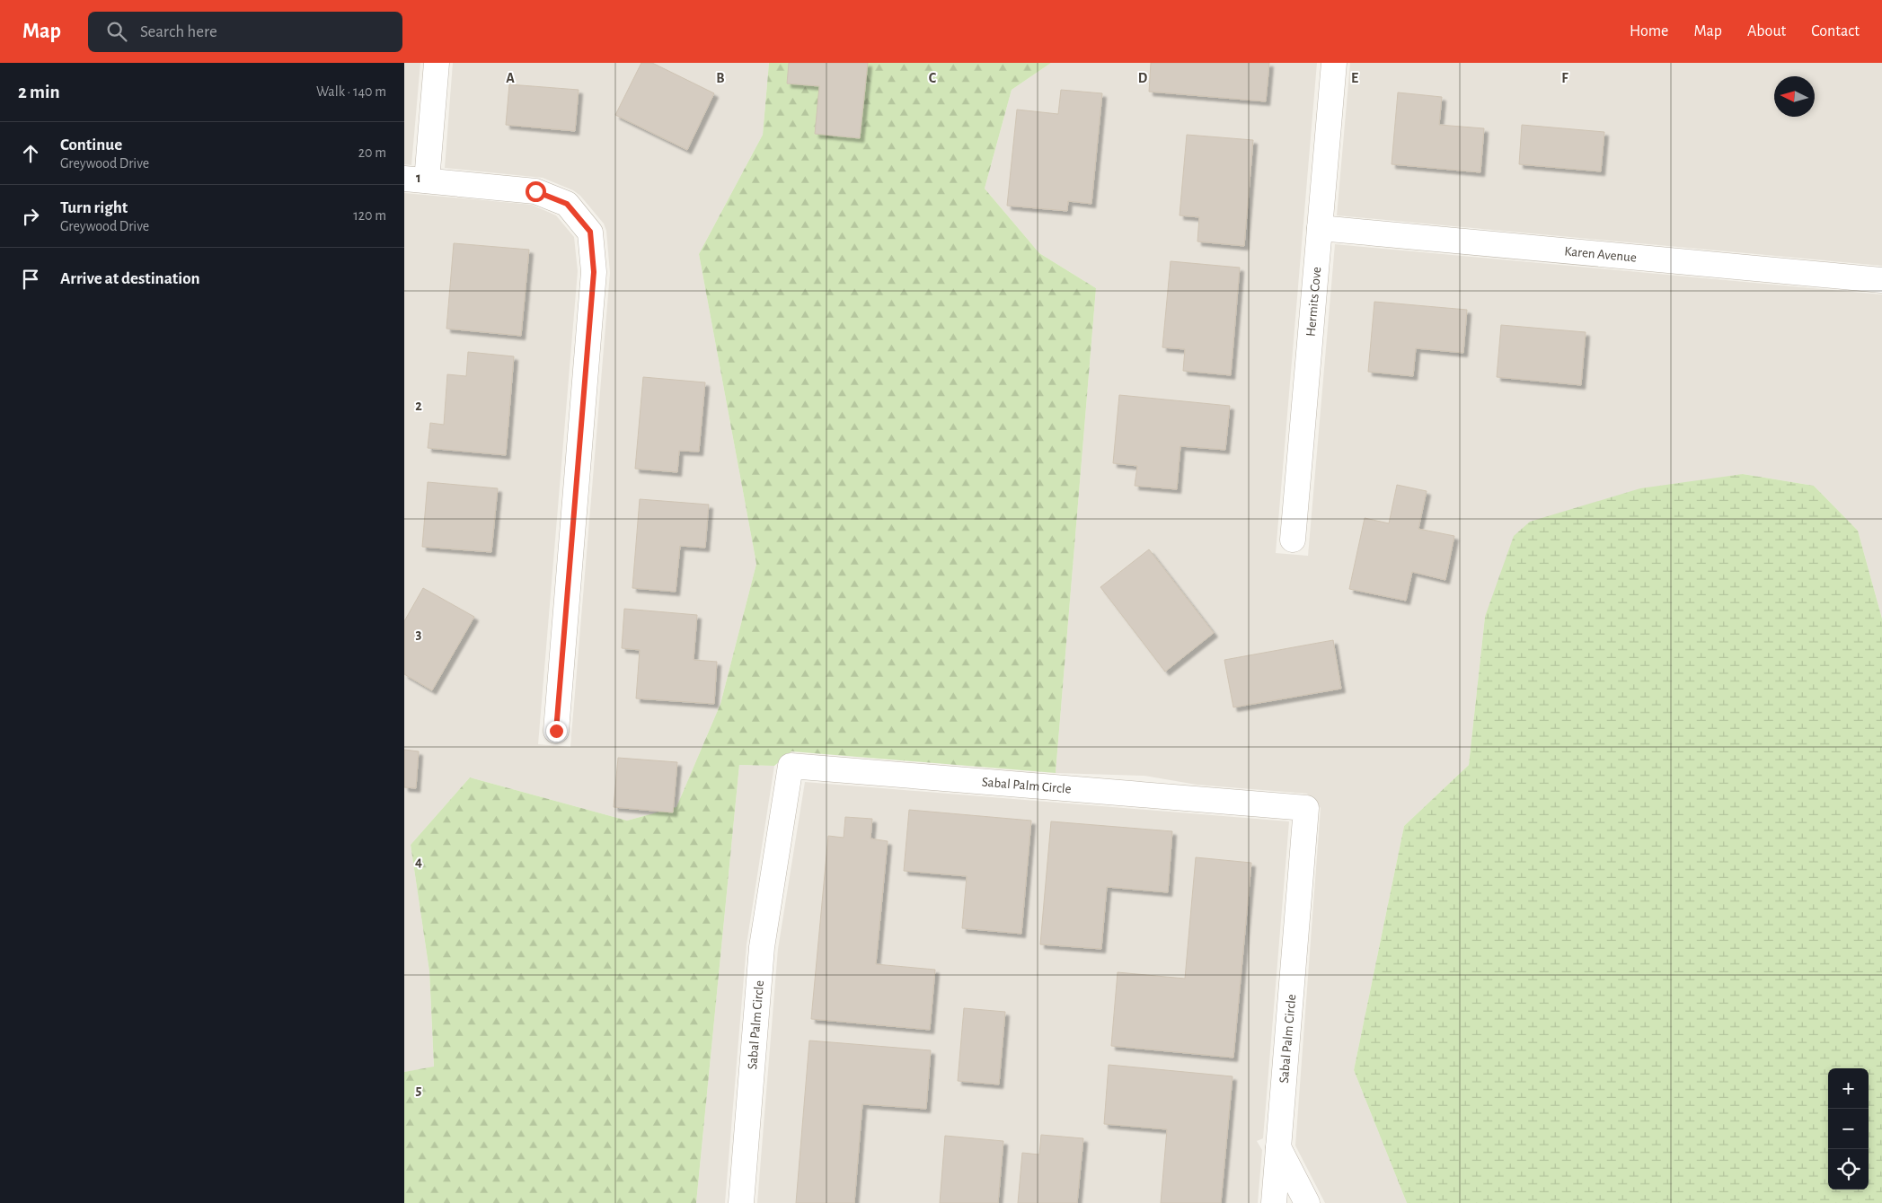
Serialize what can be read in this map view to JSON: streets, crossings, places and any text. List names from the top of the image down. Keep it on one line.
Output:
{"streets":{"street":["Karen Avenue","Hermits Cove","Sabal Palm Circle"]},"crossings":[["Karen Avenue","Hermits Cove"]],"north":"left","page":{"header":"Map","search":"Search here","nav":["Home","Map","About","Contact"],"heading":["2 min","Walk · 140 m"],"list":[["Continue","Greywood Drive","20 m"],["Turn right","Greywood Drive","120 m"],"Arrive at destination"],"map_buttons":["+","−"]},"grid":{"columns":["A","B","C","D","E","F"],"rows":["1","2","3","4","5"]}}
